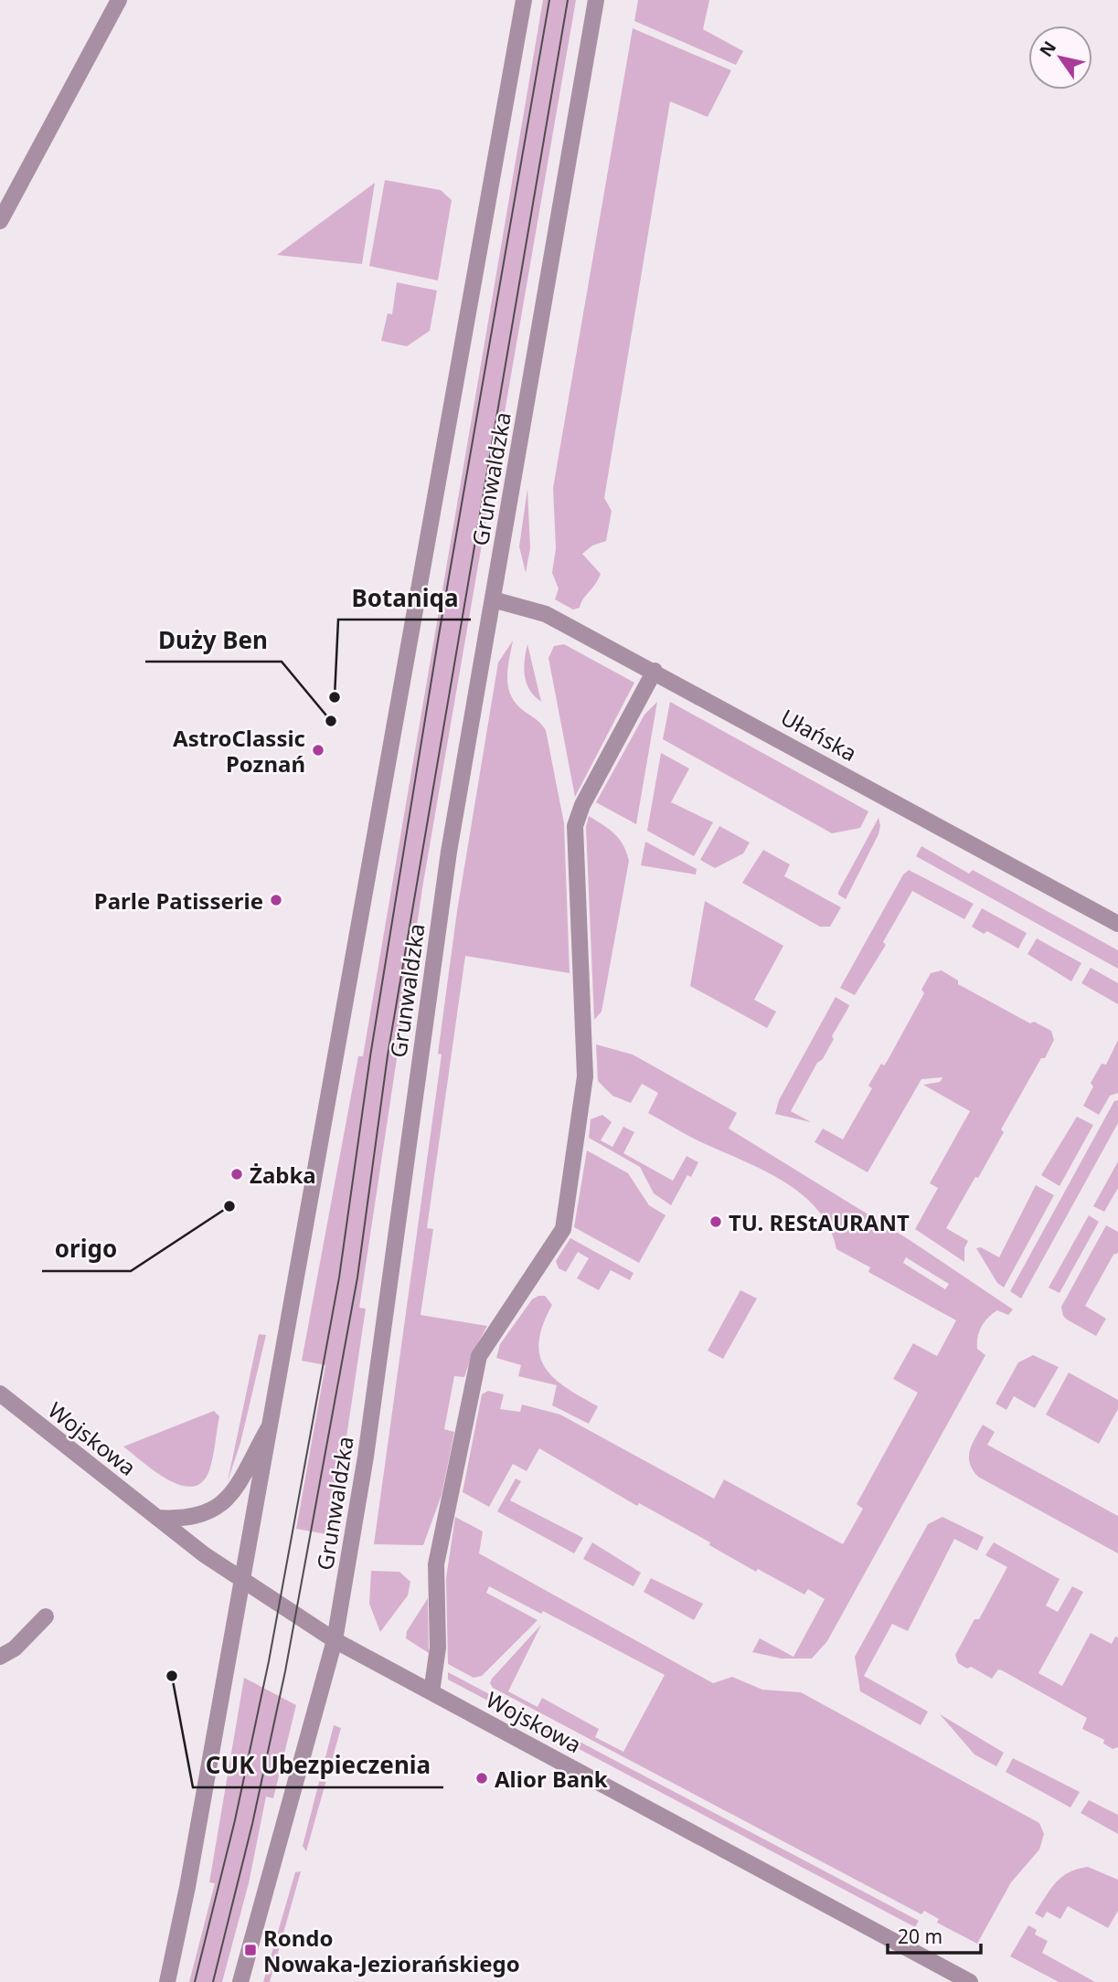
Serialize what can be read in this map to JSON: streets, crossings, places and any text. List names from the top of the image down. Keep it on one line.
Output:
{"streets":{"street":["Grunwaldzka","Ułańska","Wojskowa"]},"crossings":[["Grunwaldzka","Ułańska"],["Grunwaldzka","Wojskowa"]],"places":{"other":["Botaniqa","Duży Ben","AstroClassic Poznań","Parle Patisserie","Żabka","origo","TU. REStAURANT","CUK Ubezpieczenia","Alior Bank"],"transit":["Rondo Nowaka-Jeziorańskiego"]},"scale_bar":"20 m","north":"top left"}
